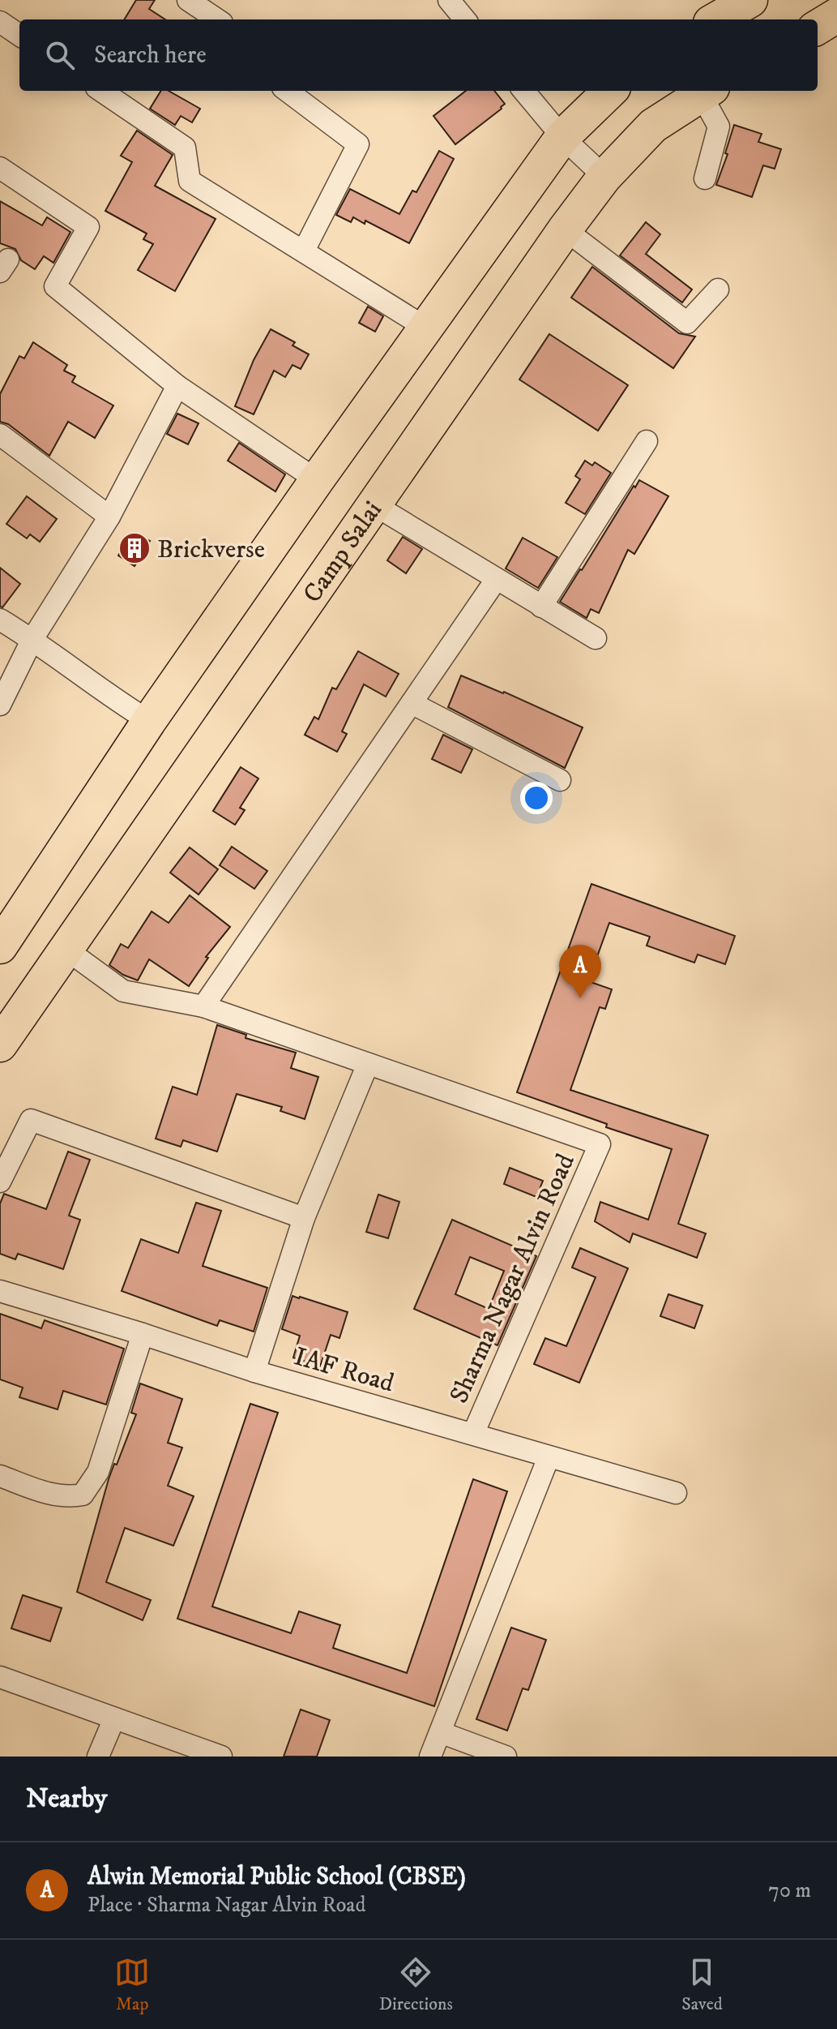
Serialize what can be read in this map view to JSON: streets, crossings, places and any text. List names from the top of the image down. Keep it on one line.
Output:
{"streets":{"main road":["Camp Salai"],"street":["Sharma Nagar Alvin Road","IAF Road"]},"crossings":[["Sharma Nagar Alvin Road","IAF Road"]],"places":{"building":["Brickverse"]},"page":{"search":"Search here","pins":"A","heading":"Nearby","list":[{"mark":"A","name":"Alwin Memorial Public School (CBSE)","note":"Place · Sharma Nagar Alvin Road","value":"70 m"}],"nav":["Map","Directions","Saved"]}}
